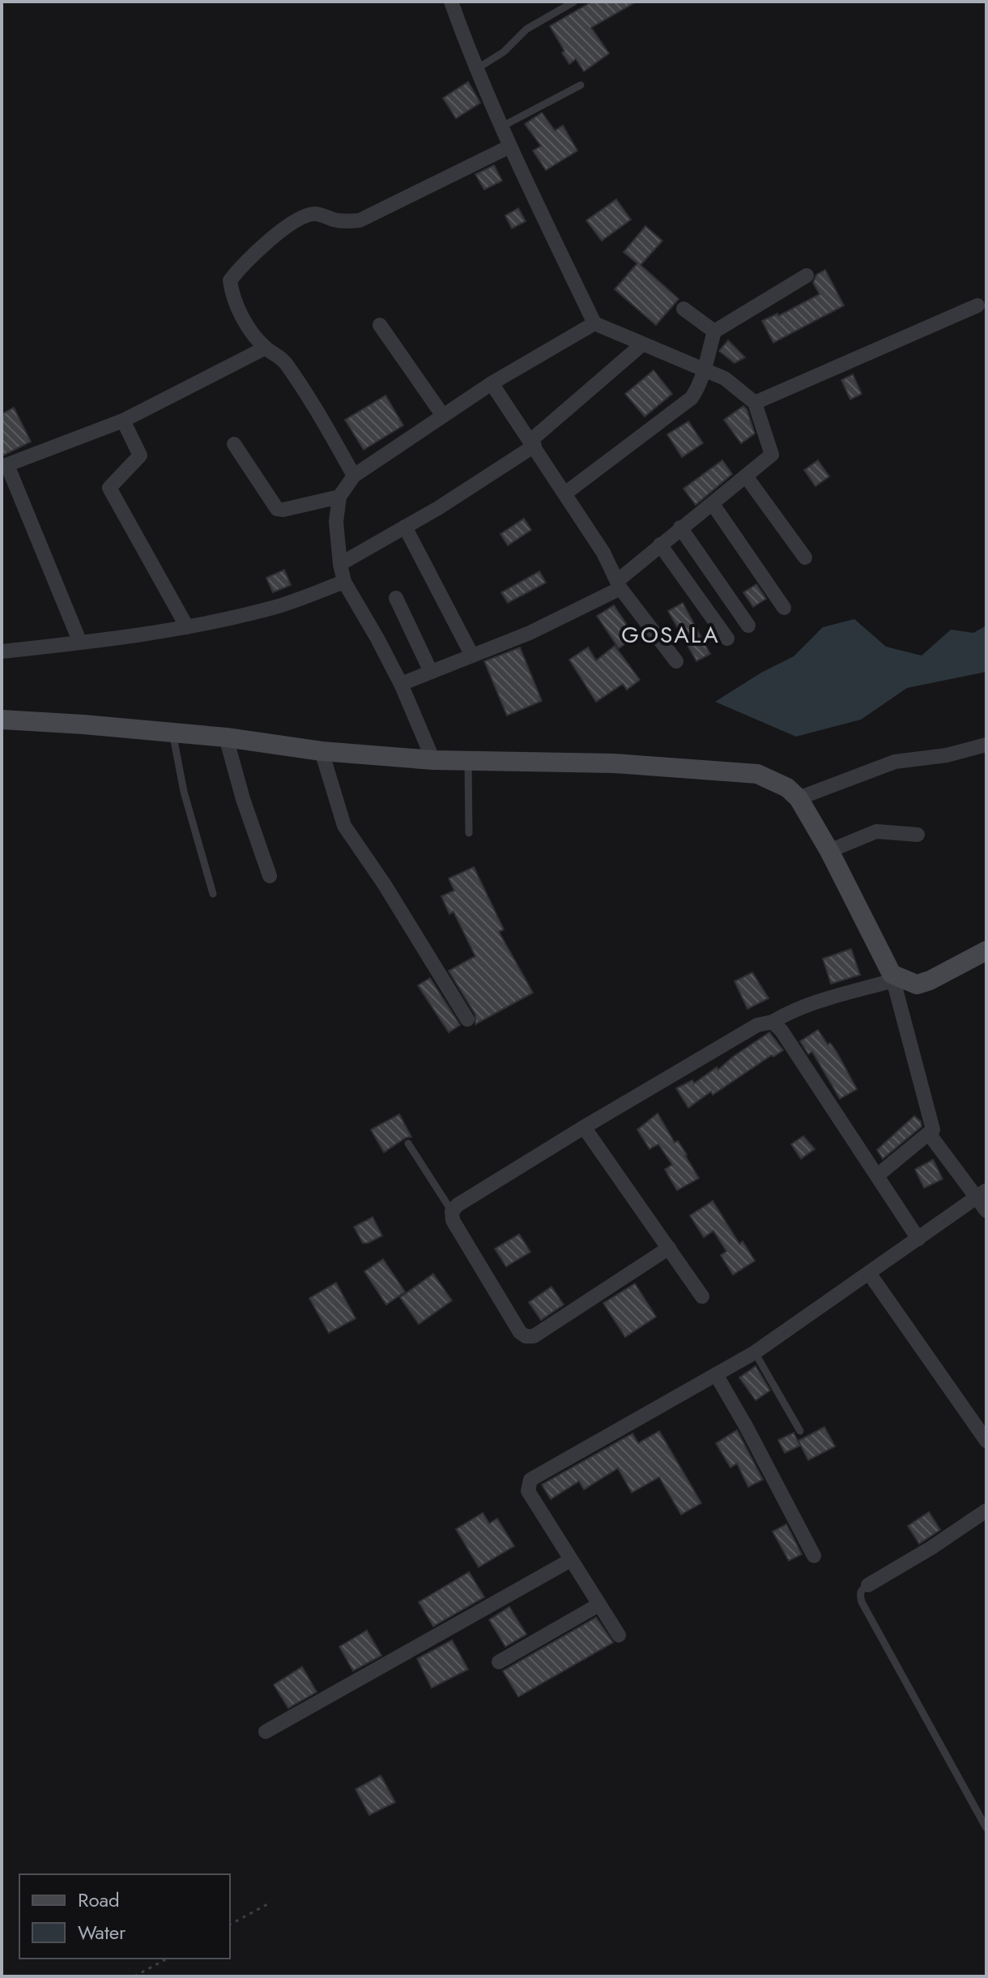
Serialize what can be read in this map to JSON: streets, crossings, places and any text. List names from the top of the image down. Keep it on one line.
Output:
{"districts":["GOSALA"],"legend":["Road","Water"]}
